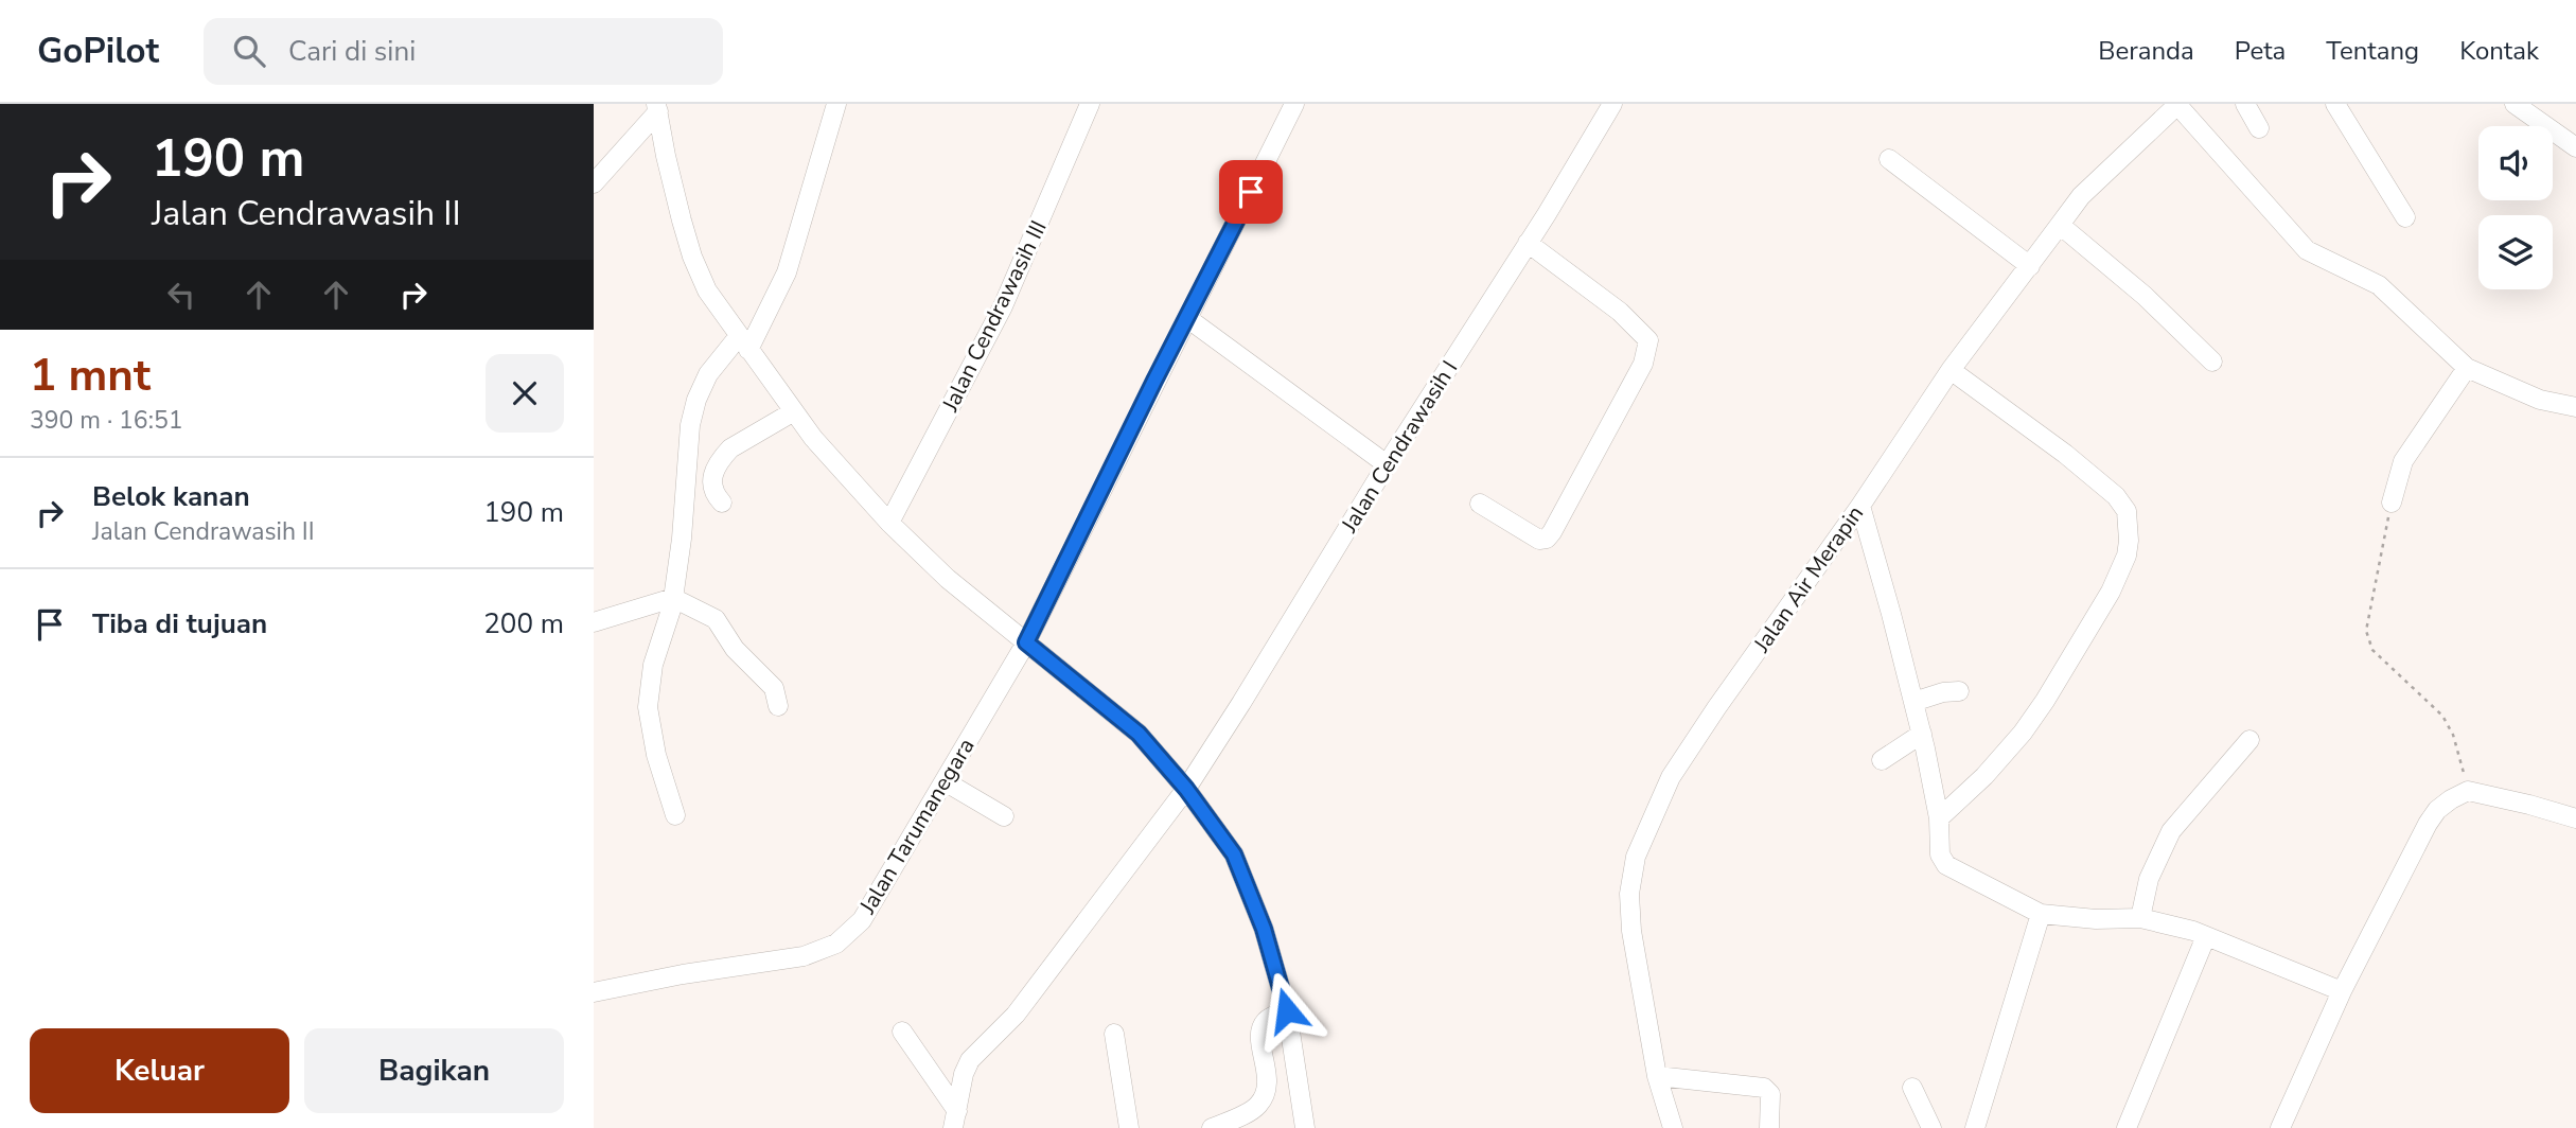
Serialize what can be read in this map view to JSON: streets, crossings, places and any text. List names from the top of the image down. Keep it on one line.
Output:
{"streets":{"street":["Jalan Cendrawasih III","Jalan Cendrawasih I","Jalan Air Merapin","Jalan Tarumanegara"]},"page":{"header":"GoPilot","search":"Cari di sini","nav":["Beranda","Peta","Tentang","Kontak"],"turn":["190 m","Jalan Cendrawasih II"],"heading":["1 mnt","390 m · 16:51"],"list":[{"name":"Belok kanan","note":"Jalan Cendrawasih II","value":"190 m"},{"name":"Tiba di tujuan","value":"200 m"}],"buttons":["Keluar","Bagikan"]}}
